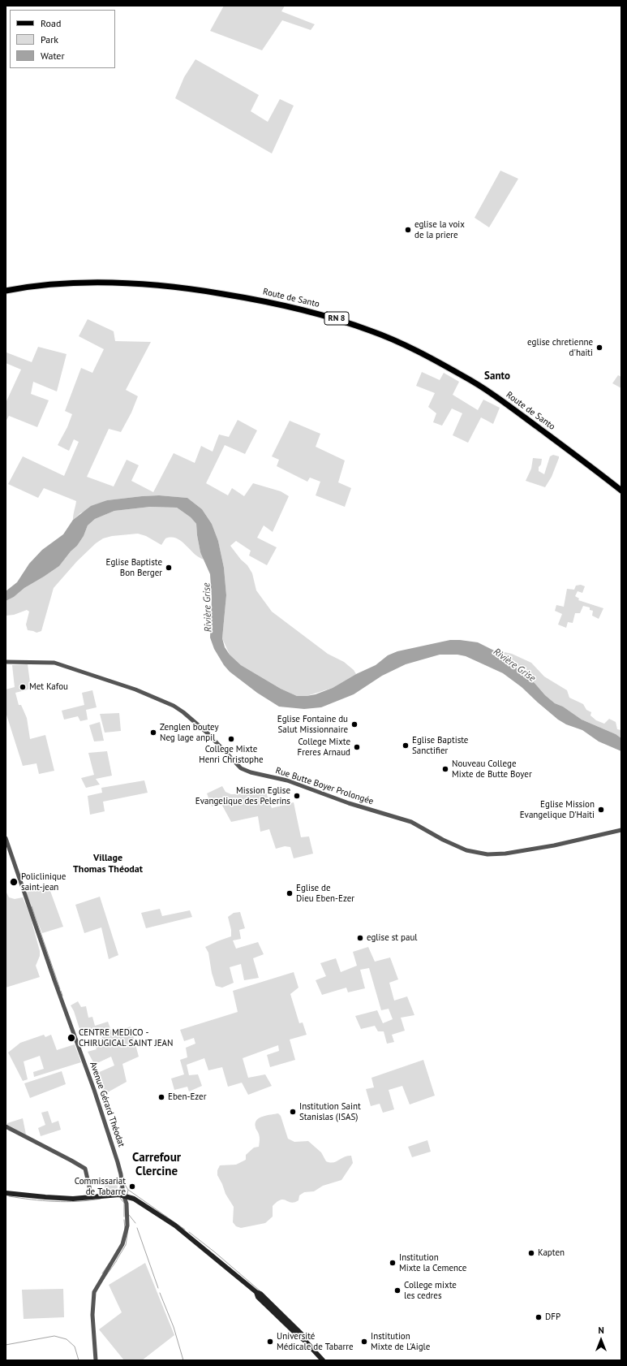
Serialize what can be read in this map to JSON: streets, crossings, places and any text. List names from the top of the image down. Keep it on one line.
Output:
{"streets":{"main road":["Route de Santo","RN 8"],"street":["Rue Butte Boyer Prolongée","Avenue Gérard Théodat"]},"districts":["Santo","Village Thomas Théodat","Carrefour Clercine"],"water":["Rivière Grise"],"places":["eglise la voix de la priere","eglise chretienne d'haiti","Eglise Baptiste Bon Berger","Met Kafou","Eglise Fontaine du Salut Missionnaire","Zenglen boutey Neg lage anpil","College Mixte Henri Christophe","Eglise Baptiste Sanctifier","College Mixte Freres Arnaud","Nouveau College Mixte de Butte Boyer","Mission Eglise Evangelique des Pelerins","Eglise Mission Evangelique D'Haiti","Policlinique saint-jean","Eglise de Dieu Eben-Ezer","eglise st paul","CENTRE MEDICO - CHIRUGICAL SAINT JEAN","Eben-Ezer","Institution Saint Stanislas (ISAS)","Commissariat de Tabarre","Kapten","Institution Mixte la Cemence","College mixte les cedres","DFP","Université Médicale de Tabarre","Institution Mixte de L'Aigle"],"legend":["Road","Park","Water"],"north":"top"}
